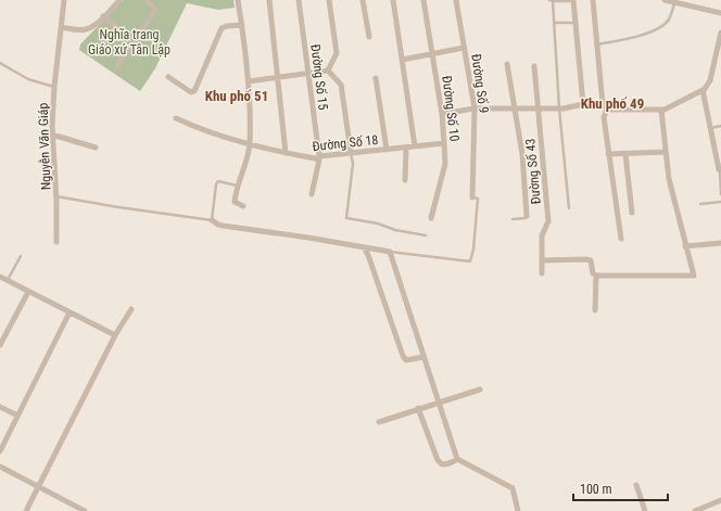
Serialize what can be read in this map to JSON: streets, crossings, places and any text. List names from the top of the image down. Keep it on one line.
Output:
{"streets":{"street":["Đường Số 15","Đường Số 9","Đường Số 10","Đường Số 18","Nguyễn Văn Giáp","Đường Số 43"]},"crossings":[["Đường Số 15","Đường Số 18"],["Đường Số 10","Đường Số 18"]],"districts":["Khu phố 51","Khu phố 49"],"parks":["Nghĩa trang Giáo xứ Tân Lập"],"scale_bar":"100 m"}
